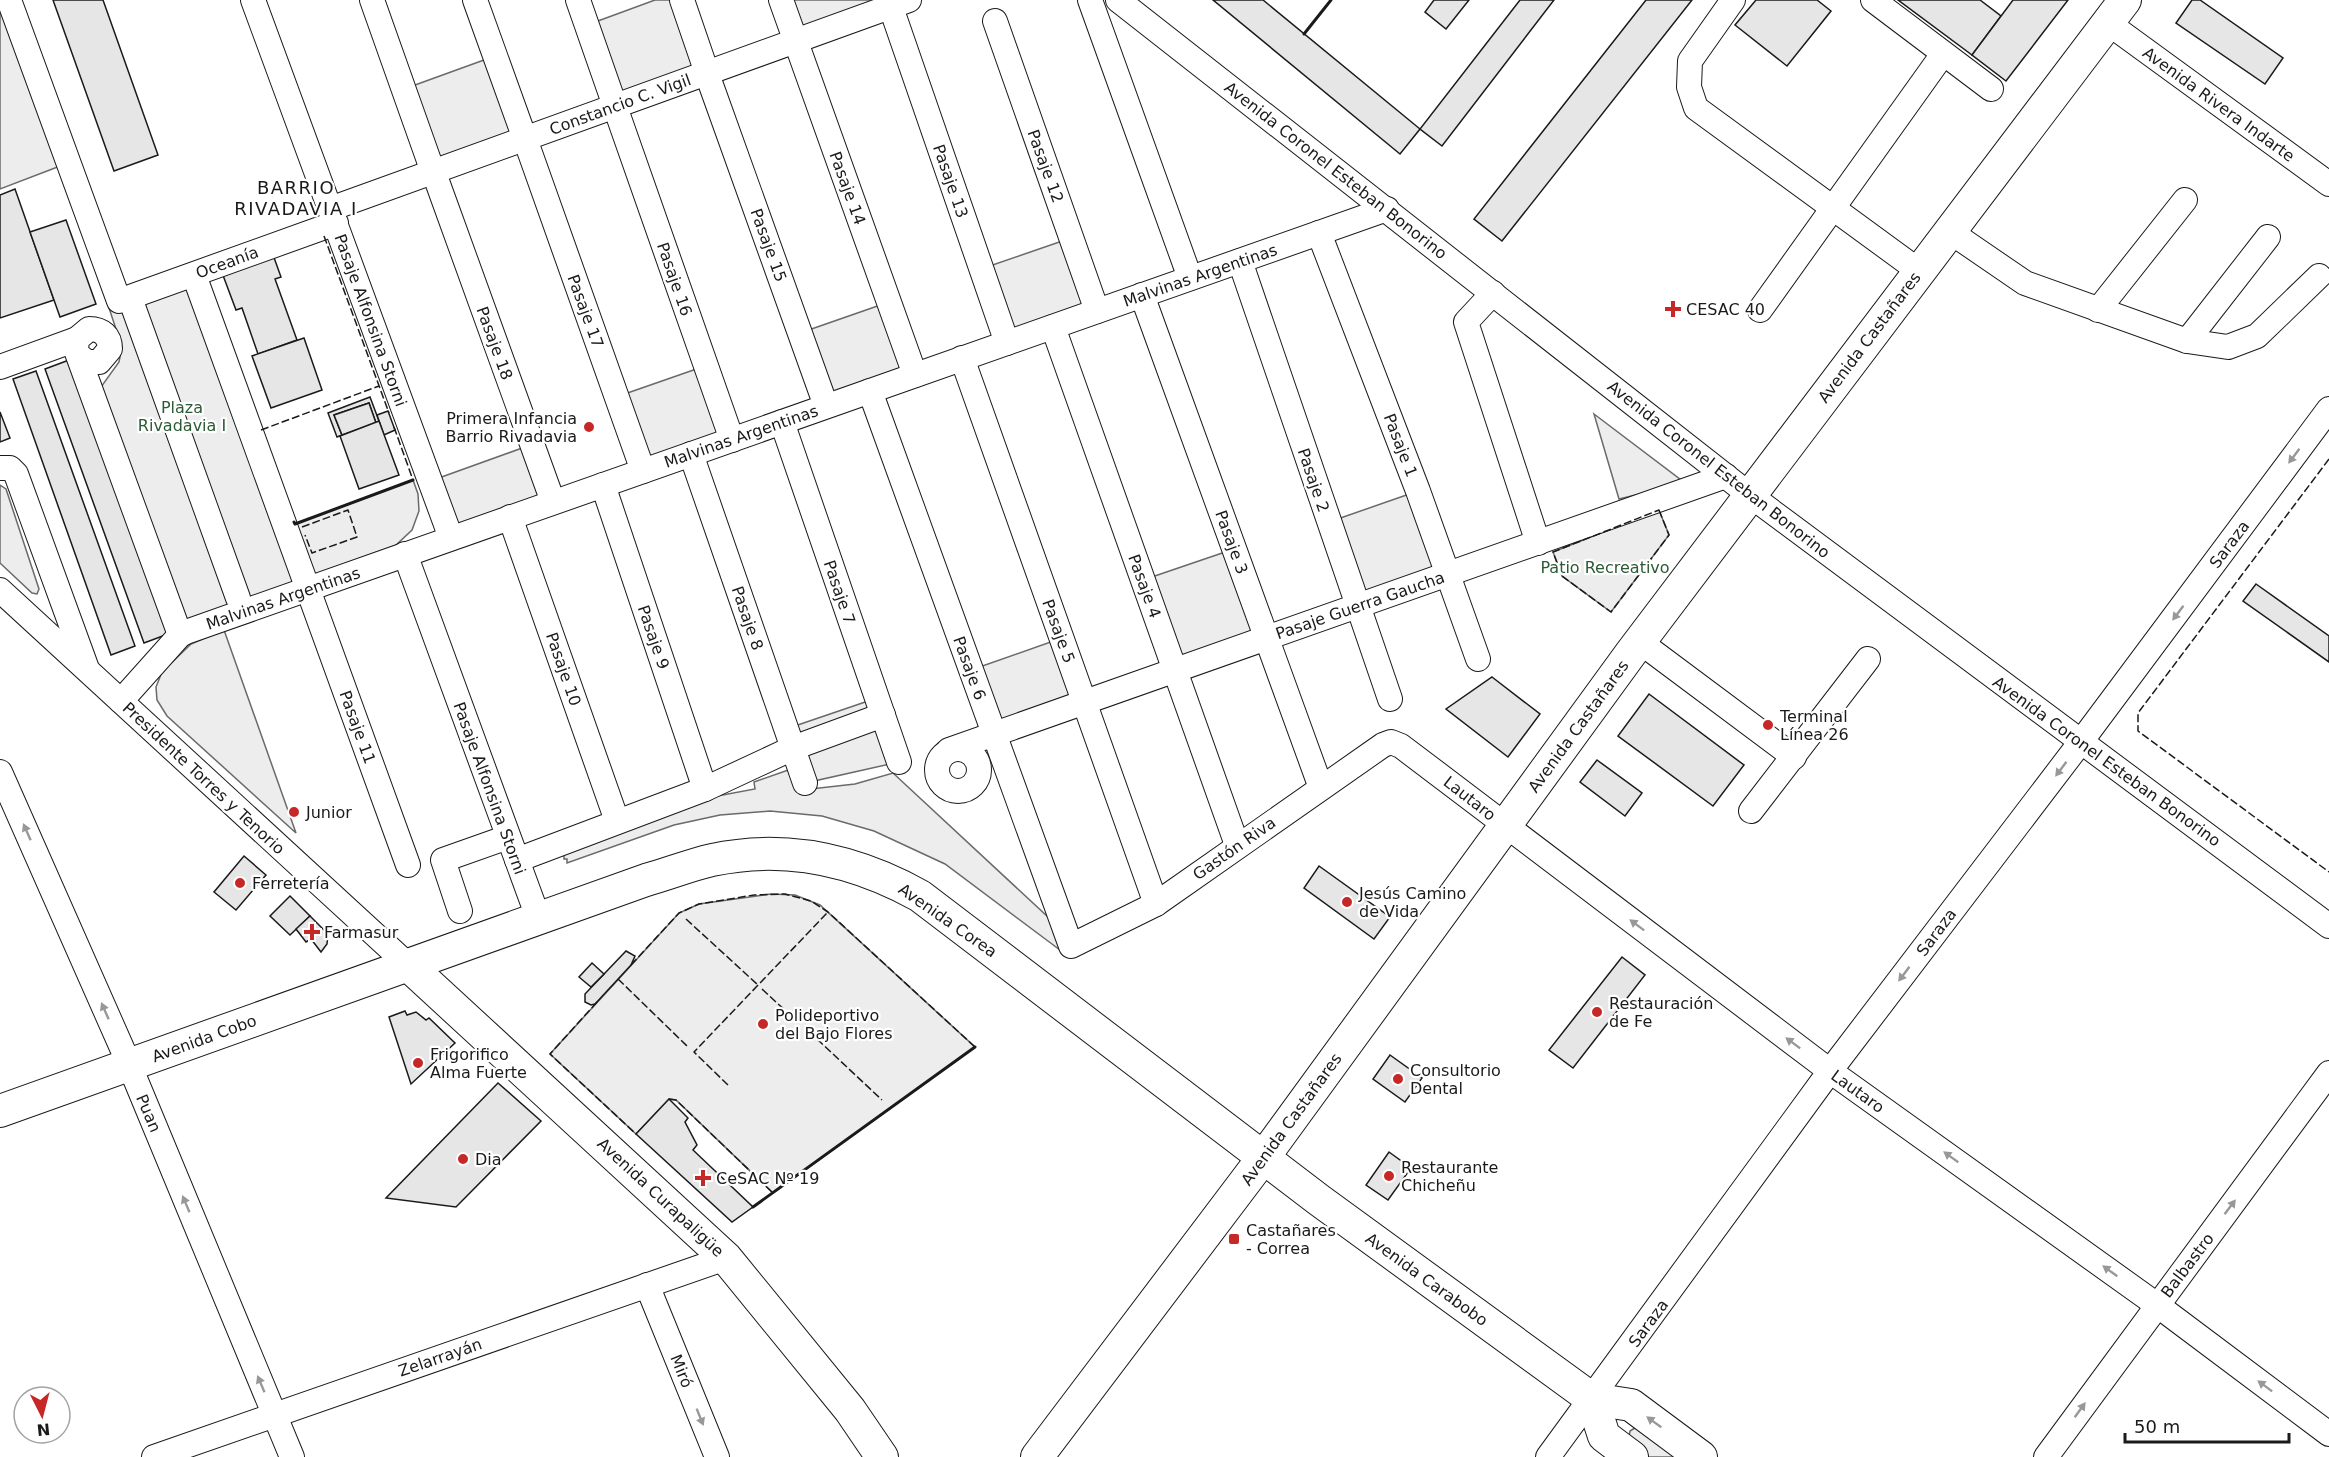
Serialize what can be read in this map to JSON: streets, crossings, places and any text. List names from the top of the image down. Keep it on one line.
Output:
{"streets":{"main road":["Avenida Castañares","Avenida Corea","Avenida Cobo","Avenida Curapaligüe","Avenida Carabobo"],"street":["Constancio C. Vigil","Avenida Rivera Indarte","Pasaje 12","Avenida Coronel Esteban Bonorino","Pasaje 13","Pasaje 14","Pasaje 15","Oceanía","Malvinas Argentinas","Pasaje 16","Pasaje 17","Pasaje Alfonsina Storni","Pasaje 18","Pasaje 1","Pasaje 2","Pasaje 3","Saraza","Pasaje 4","Pasaje 7","Pasaje Guerra Gaucha","Pasaje 8","Pasaje 5","Pasaje 9","Pasaje 6","Pasaje 10","Pasaje 11","Presidente Torres y Tenorio","Lautaro","Gastón Riva","Puan","Balbastro","Zelarrayán","Miró"]},"crossings":[["Constancio C. Vigil","Pasaje 13"],["Constancio C. Vigil","Pasaje 14"],["Constancio C. Vigil","Pasaje 15"],["Constancio C. Vigil","Oceanía"],["Constancio C. Vigil","Pasaje 16"],["Constancio C. Vigil","Pasaje 17"],["Constancio C. Vigil","Pasaje Alfonsina Storni"],["Constancio C. Vigil","Pasaje 18"],["Avenida Rivera Indarte","Avenida Castañares"],["Pasaje 12","Malvinas Argentinas"],["Avenida Coronel Esteban Bonorino","Malvinas Argentinas"],["Avenida Coronel Esteban Bonorino","Avenida Castañares"],["Avenida Coronel Esteban Bonorino","Saraza"],["Avenida Coronel Esteban Bonorino","Pasaje Guerra Gaucha"],["Pasaje 13","Malvinas Argentinas"],["Pasaje 14","Malvinas Argentinas"],["Pasaje 15","Malvinas Argentinas"],["Oceanía","Pasaje Alfonsina Storni"],["Oceanía","Pasaje 11"],["Malvinas Argentinas","Pasaje 16"],["Malvinas Argentinas","Pasaje 17"],["Malvinas Argentinas","Pasaje Alfonsina Storni"],["Malvinas Argentinas","Pasaje 18"],["Malvinas Argentinas","Pasaje 1"],["Malvinas Argentinas","Pasaje 2"],["Malvinas Argentinas","Pasaje 3"],["Malvinas Argentinas","Pasaje 4"],["Malvinas Argentinas","Pasaje 7"],["Malvinas Argentinas","Pasaje 8"],["Malvinas Argentinas","Pasaje 5"],["Malvinas Argentinas","Pasaje 9"],["Malvinas Argentinas","Pasaje 6"],["Malvinas Argentinas","Pasaje 10"],["Malvinas Argentinas","Pasaje 11"],["Malvinas Argentinas","Presidente Torres y Tenorio"],["Pasaje Alfonsina Storni","Avenida Corea"],["Avenida Castañares","Lautaro"],["Avenida Castañares","Avenida Corea"],["Avenida Castañares","Avenida Carabobo"],["Pasaje 1","Pasaje Guerra Gaucha"],["Pasaje 2","Pasaje Guerra Gaucha"],["Pasaje 3","Pasaje Guerra Gaucha"],["Pasaje 3","Gastón Riva"],["Saraza","Lautaro"],["Saraza","Avenida Carabobo"],["Pasaje 4","Pasaje Guerra Gaucha"],["Pasaje 4","Gastón Riva"],["Pasaje Guerra Gaucha","Pasaje 5"],["Pasaje Guerra Gaucha","Pasaje 6"],["Pasaje 5","Gastón Riva"],["Pasaje 6","Gastón Riva"],["Presidente Torres y Tenorio","Avenida Corea"],["Presidente Torres y Tenorio","Avenida Cobo"],["Presidente Torres y Tenorio","Avenida Curapaligüe"],["Lautaro","Gastón Riva"],["Lautaro","Balbastro"],["Avenida Corea","Avenida Cobo"],["Avenida Corea","Avenida Curapaligüe"],["Avenida Corea","Avenida Carabobo"],["Avenida Cobo","Puan"],["Avenida Cobo","Avenida Curapaligüe"],["Puan","Zelarrayán"],["Avenida Curapaligüe","Zelarrayán"],["Zelarrayán","Miró"]],"one_way":["Saraza","Lautaro","Puan","Balbastro","Miró"],"districts":["BARRIO RIVADAVIA I"],"parks":["Plaza Rivadavia I","Patio Recreativo"],"places":{"health":["CESAC 40","Farmasur","CeSAC Nº 19"],"other":["Primera Infancia Barrio Rivadavia","Terminal Línea 26","Junior","Ferretería","Jesús Camino de Vida","Restauración de Fe","Polideportivo del Bajo Flores","Frigorifico Alma Fuerte","Consultorio Dental","Dia","Restaurante Chicheñu"],"transit":["Castañares - Correa"]},"scale_bar":"50 m","north":"bottom"}
